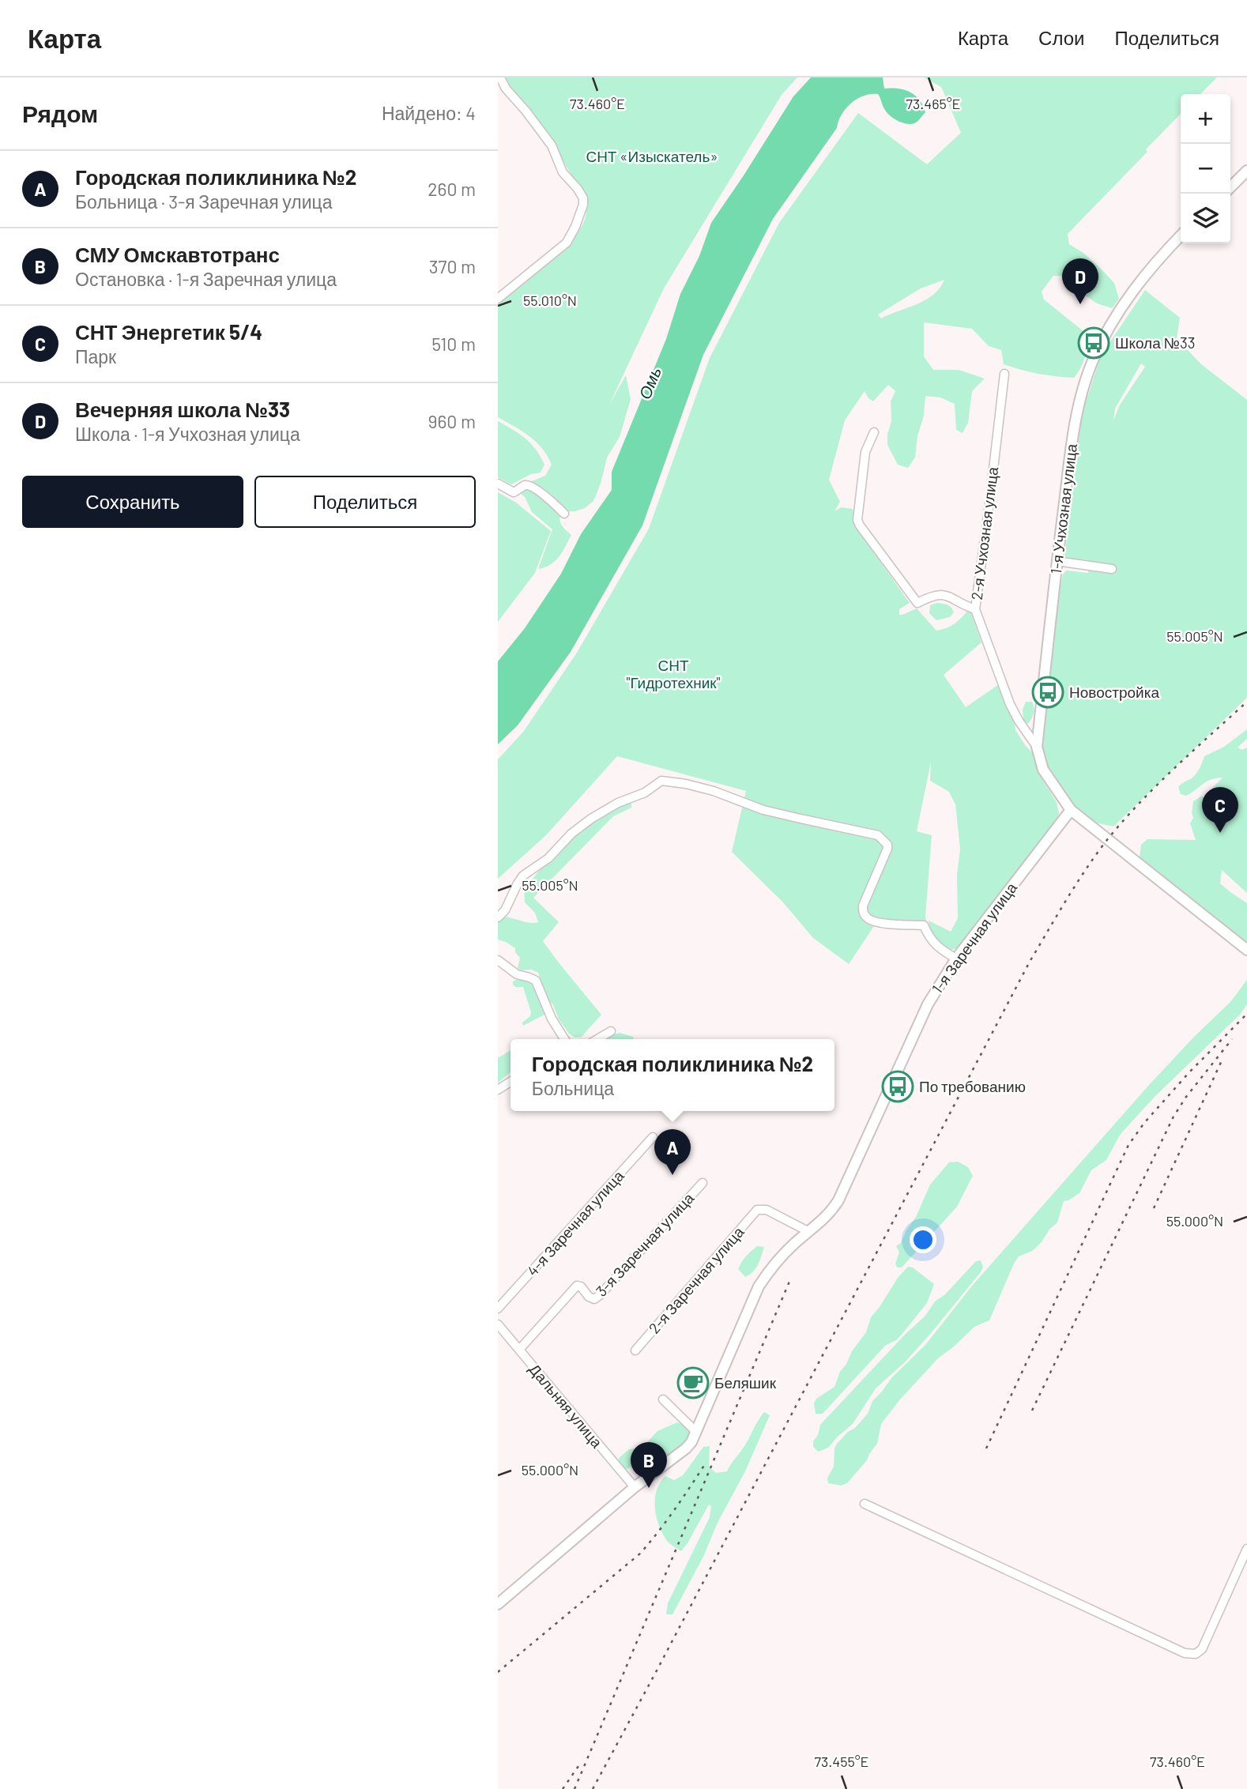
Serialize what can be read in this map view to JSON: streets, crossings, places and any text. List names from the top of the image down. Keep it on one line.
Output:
{"streets":{"street":["1-я Учхозная улица","2-я Учхозная улица","1-я Заречная улица","4-я Заречная улица","3-я Заречная улица","2-я Заречная улица","Дальняя улица"]},"crossings":[["1-я Учхозная улица","2-я Учхозная улица"],["1-я Учхозная улица","1-я Заречная улица"],["1-я Заречная улица","2-я Заречная улица"],["1-я Заречная улица","Дальняя улица"],["3-я Заречная улица","Дальняя улица"]],"water":["Омь"],"parks":["СНТ «Изыскатель»","СНТ \"Гидротехник\""],"places":{"bus stop":["Школа №33","Новостройка","По требованию"],"cafe":["Беляшик"]},"page":{"header":"Карта","nav":["Карта","Слои","Поделиться"],"heading":["Рядом","Найдено: 4"],"map_buttons":["+","−"],"list":[{"mark":"A","name":"Городская поликлиника №2","note":"Больница · 3-я Заречная улица","value":"260 m"},{"mark":"B","name":"СМУ Омскавтотранс","note":"Остановка · 1-я Заречная улица","value":"370 m"},{"mark":"C","name":"СНТ Энергетик 5/4","note":"Парк","value":"510 m"},{"mark":"D","name":"Вечерняя школа №33","note":"Школа · 1-я Учхозная улица","value":"960 m"}],"pins":["D","C","A","B"],"buttons":["Сохранить","Поделиться"],"popup":["Городская поликлиника №2","Больница"]},"coordinates":["73.460°E","73.465°E","55.010°N","55.005°N","55.000°N","73.455°E"]}
